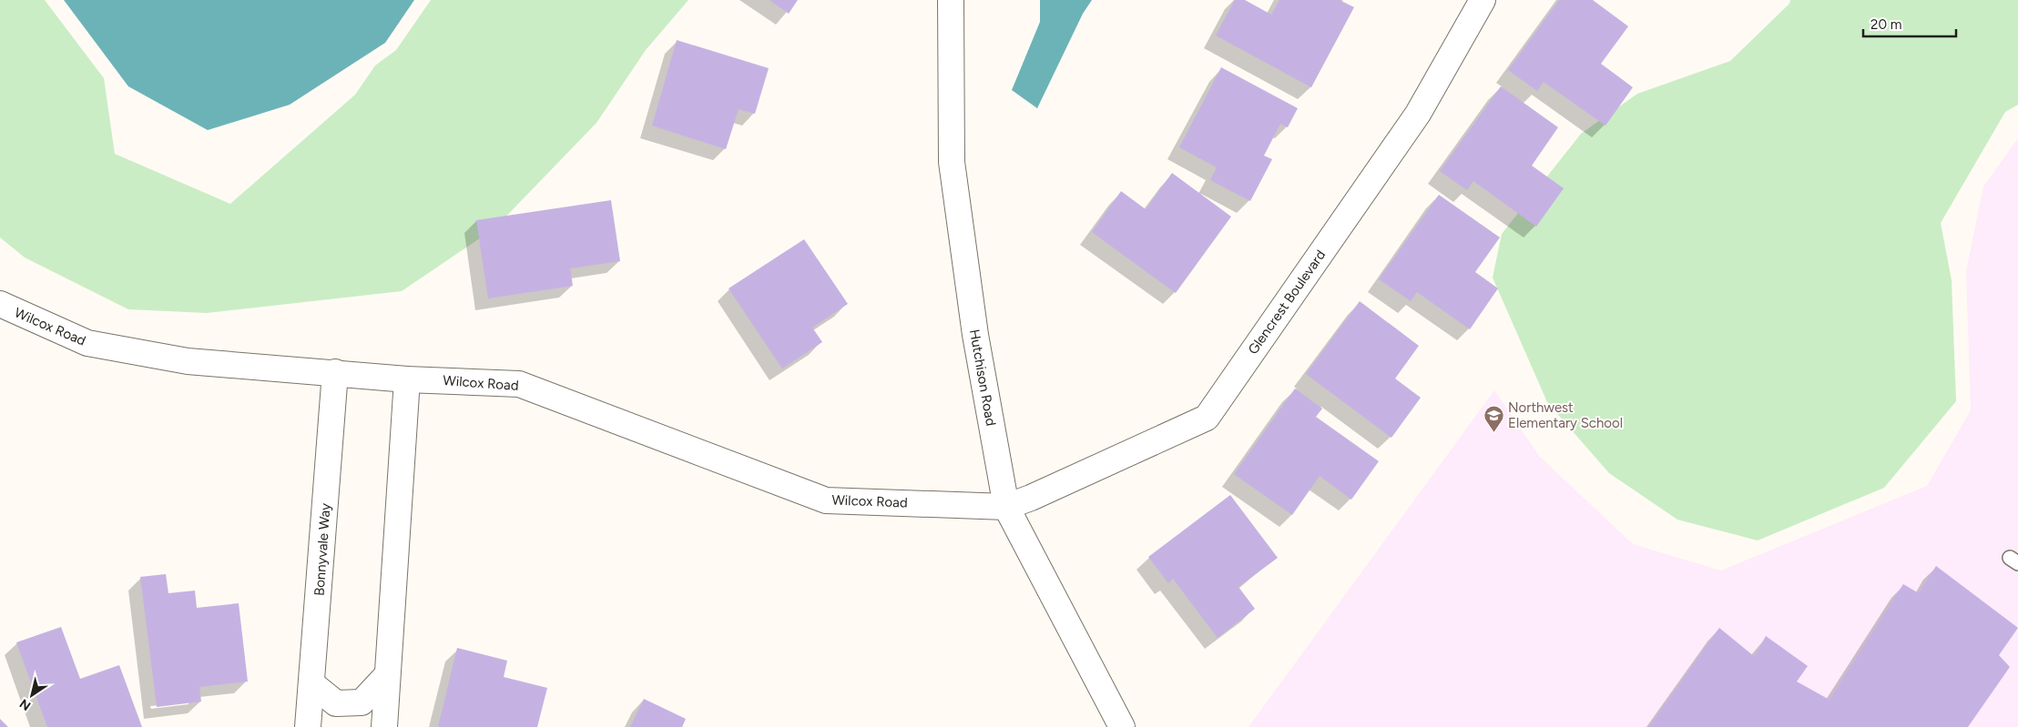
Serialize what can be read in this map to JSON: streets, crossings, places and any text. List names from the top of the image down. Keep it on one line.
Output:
{"streets":{"street":["Glencrest Boulevard","Wilcox Road","Hutchison Road","Bonnyvale Way"]},"crossings":[["Glencrest Boulevard","Wilcox Road"],["Glencrest Boulevard","Hutchison Road"],["Wilcox Road","Hutchison Road"],["Wilcox Road","Bonnyvale Way"]],"places":{"school or university":["Northwest Elementary School"]},"scale_bar":"20 m","north":"bottom left"}
